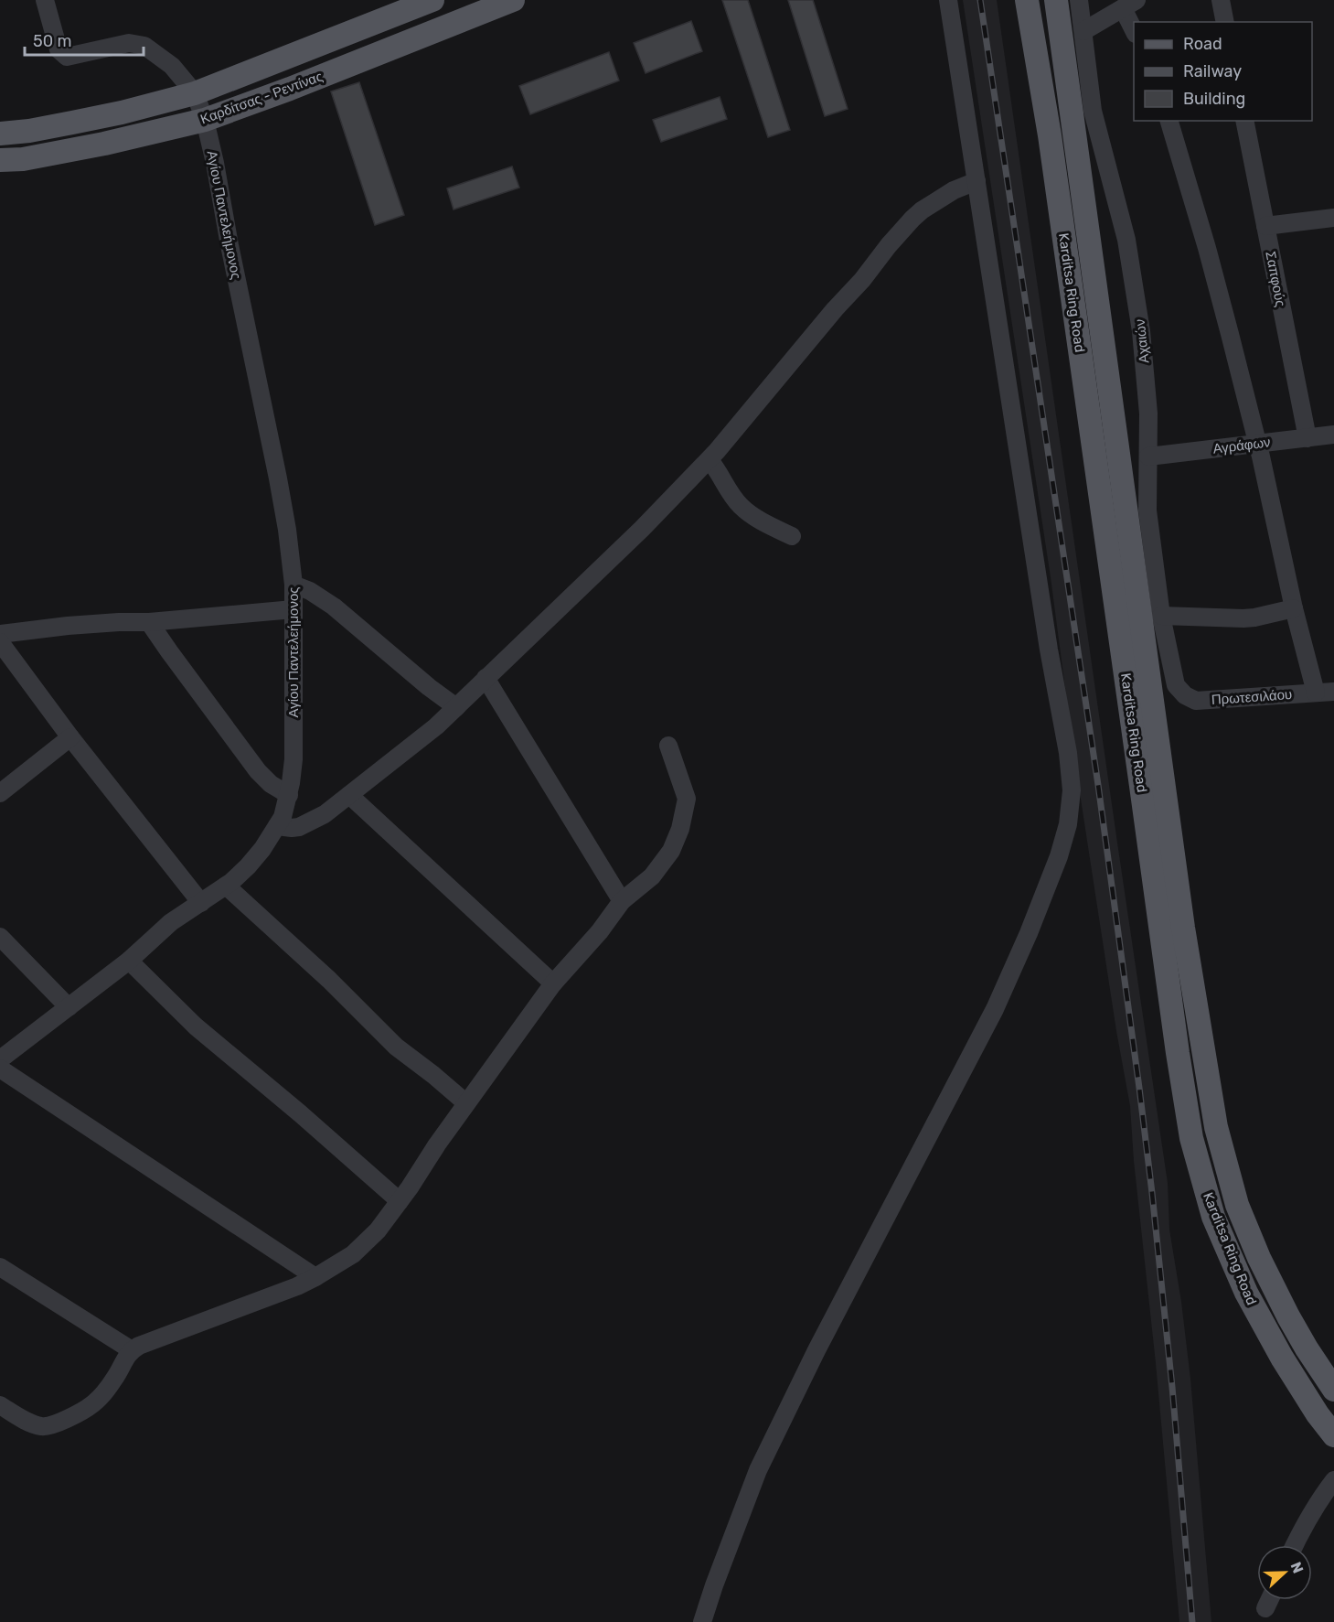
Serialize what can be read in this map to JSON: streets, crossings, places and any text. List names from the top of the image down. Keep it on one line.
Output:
{"streets":{"main road":["Καρδίτσας - Ρεντίνας","Karditsa Ring Road"],"street":["Αγίου Παντελεήμονος","Σαπφούς","Αχαιών","Αγράφων","Πρωτεσιλάου"]},"crossings":[["Καρδίτσας - Ρεντίνας","Αγίου Παντελεήμονος"],["Σαπφούς","Αγράφων"],["Αχαιών","Αγράφων"],["Αχαιών","Πρωτεσιλάου"]],"legend":["Road","Railway","Building"],"scale_bar":"50 m","north":"right"}
